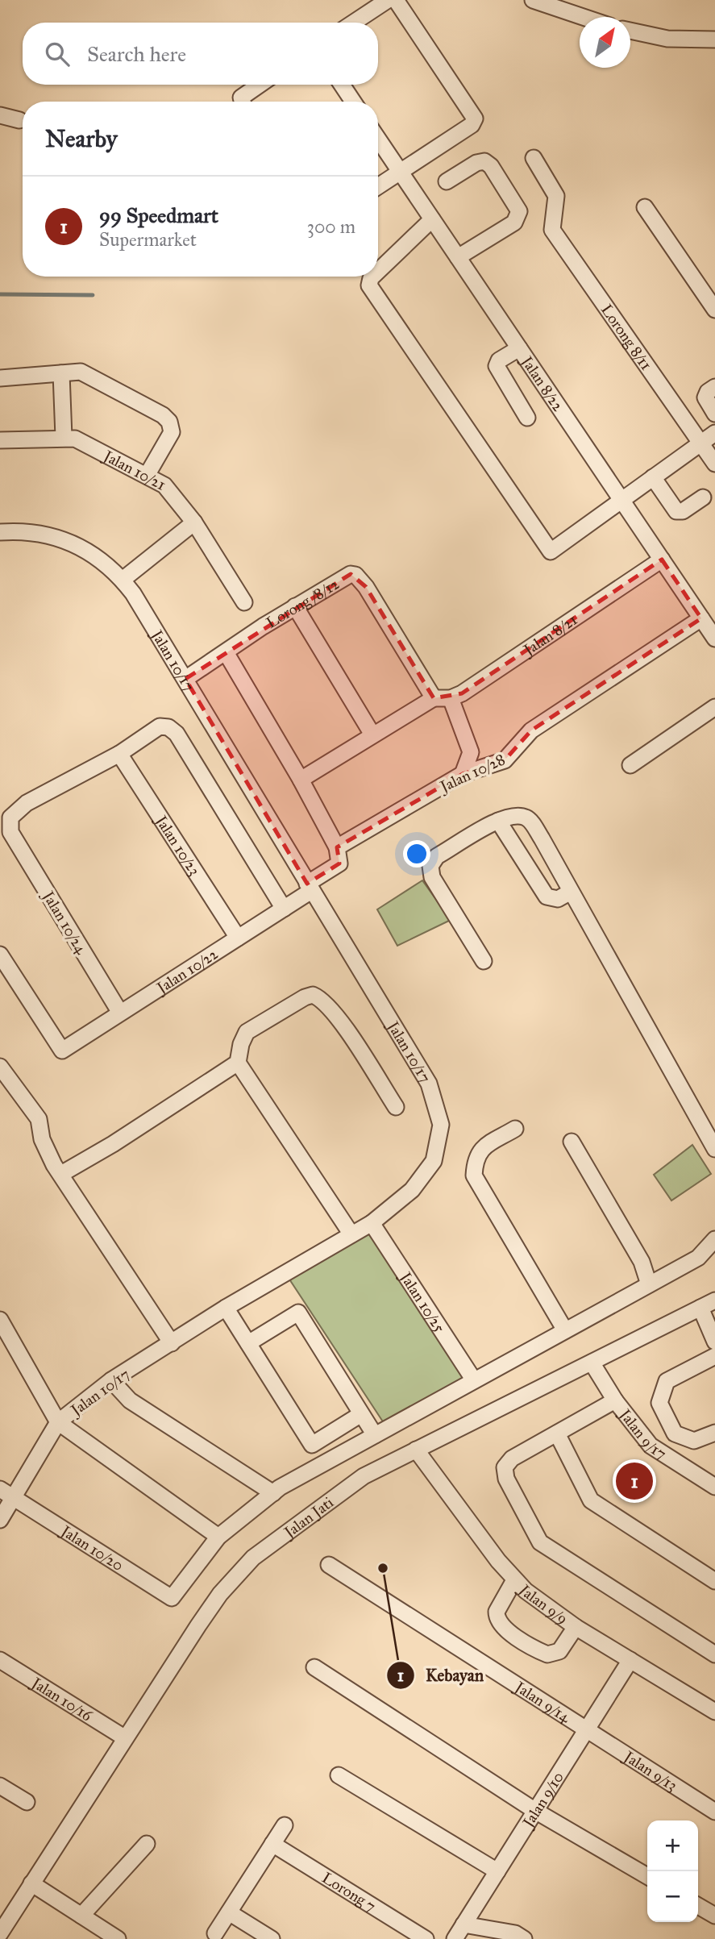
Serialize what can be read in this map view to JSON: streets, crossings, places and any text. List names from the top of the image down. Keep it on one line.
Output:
{"streets":{"street":["Lorong 8/11","Jalan 8/22","Jalan 10/21","Lorong /8/12","Jalan 8/21","Jalan 10/17","Jalan 10/28","Jalan 10/23","Jalan 10/24","Jalan 10/22","Jalan 10/25","Jalan 9/17","Jalan Jati","Jalan 10/20","Jalan 9/9","Jalan 10/16","Jalan 9/14","Jalan 9/13","Jalan 9/10","Lorong 7"]},"crossings":[["Jalan 8/22","Jalan 8/21"],["Jalan 8/22","Jalan 10/28"],["Lorong /8/12","Jalan 10/17"],["Jalan 10/17","Jalan 10/22"],["Jalan 10/17","Jalan 10/25"],["Jalan 10/17","Jalan 10/20"],["Jalan 10/23","Jalan 10/22"],["Jalan 10/24","Jalan 10/22"],["Jalan 9/17","Jalan Jati"],["Jalan Jati","Jalan 9/9"],["Jalan Jati","Jalan 10/16"],["Jalan 9/9","Jalan 9/10"],["Jalan 9/14","Jalan 9/13"],["Jalan 9/14","Jalan 9/10"],["Jalan 9/13","Jalan 9/10"]],"places":["Kebayan"],"north":"top right","page":{"search":"Search here","heading":"Nearby","list":[{"mark":"1","name":"99 Speedmart","note":"Supermarket","value":"300 m"}],"pins":"1","map_buttons":["+","−"]}}
